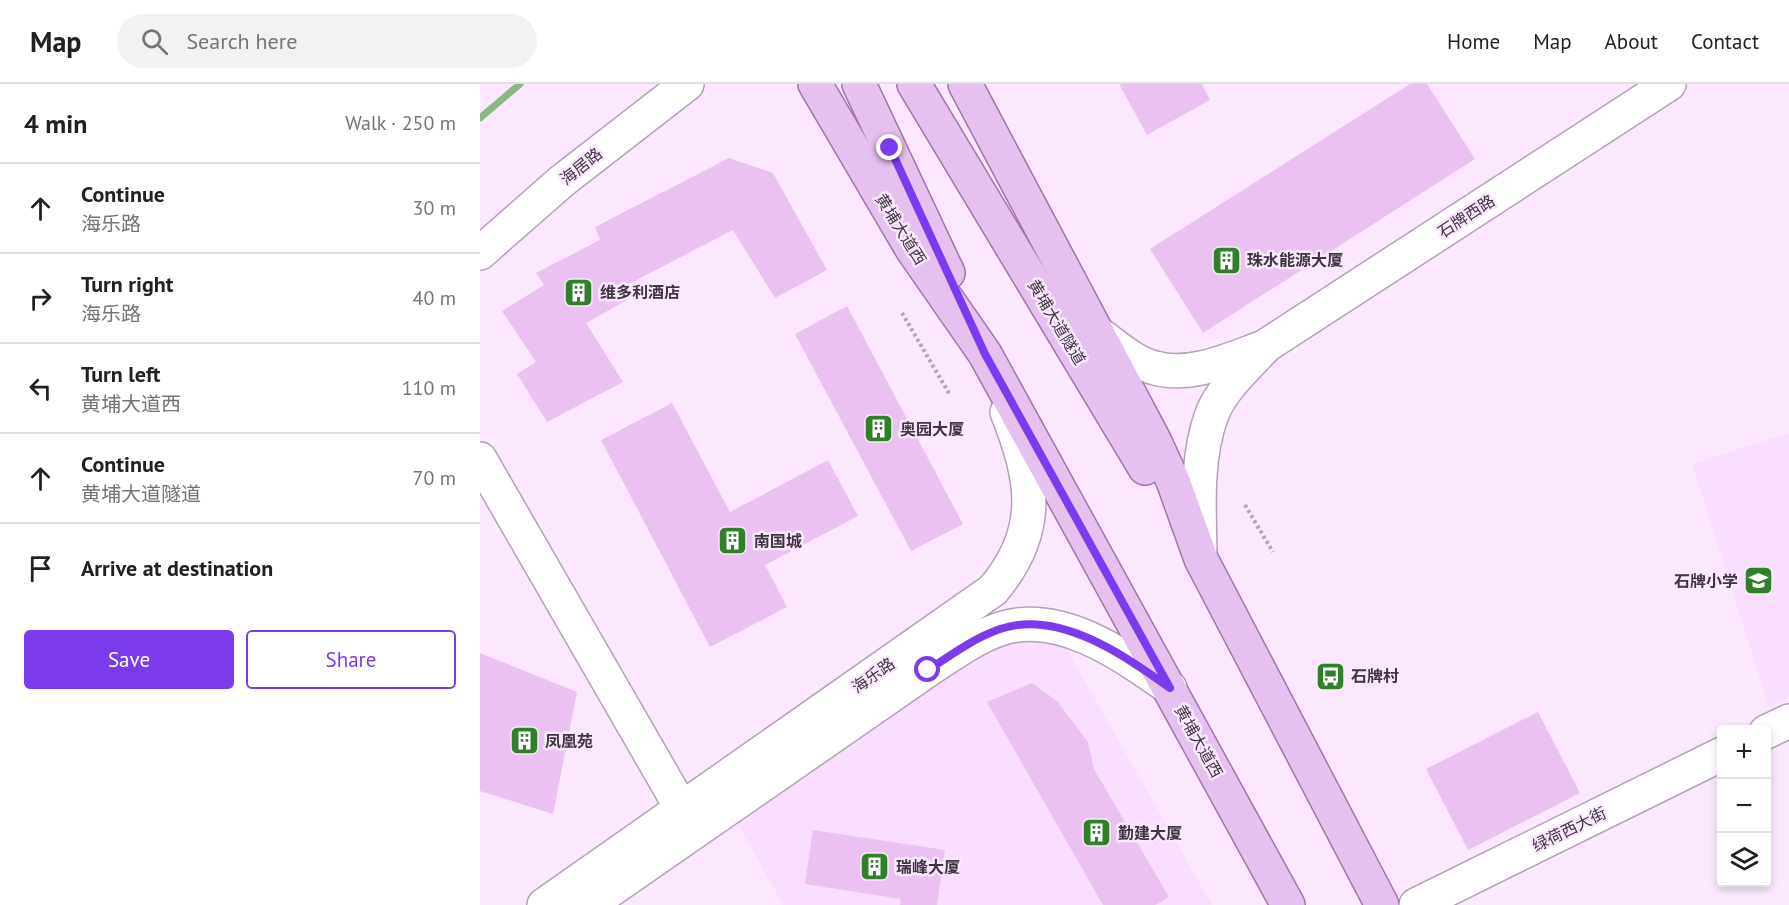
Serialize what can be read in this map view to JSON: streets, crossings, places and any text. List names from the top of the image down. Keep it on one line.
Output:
{"streets":{"main road":["黄埔大道西","黄埔大道隧道"],"street":["海居路","石牌西路","海乐路","绿荷西大街"]},"crossings":[["黄埔大道西","海乐路"]],"places":{"building":["珠水能源大厦","维多利酒店","奥园大厦","南国城","凤凰苑","勤建大厦","瑞峰大厦"],"school or university":["石牌小学"],"bus stop":["石牌村"]},"page":{"header":"Map","search":"Search here","nav":["Home","Map","About","Contact"],"heading":["4 min","Walk · 250 m"],"list":[["Continue","海乐路","30 m"],["Turn right","海乐路","40 m"],["Turn left","黄埔大道西","110 m"],["Continue","黄埔大道隧道","70 m"],"Arrive at destination"],"buttons":["Save","Share"],"map_buttons":["+","−"]}}
